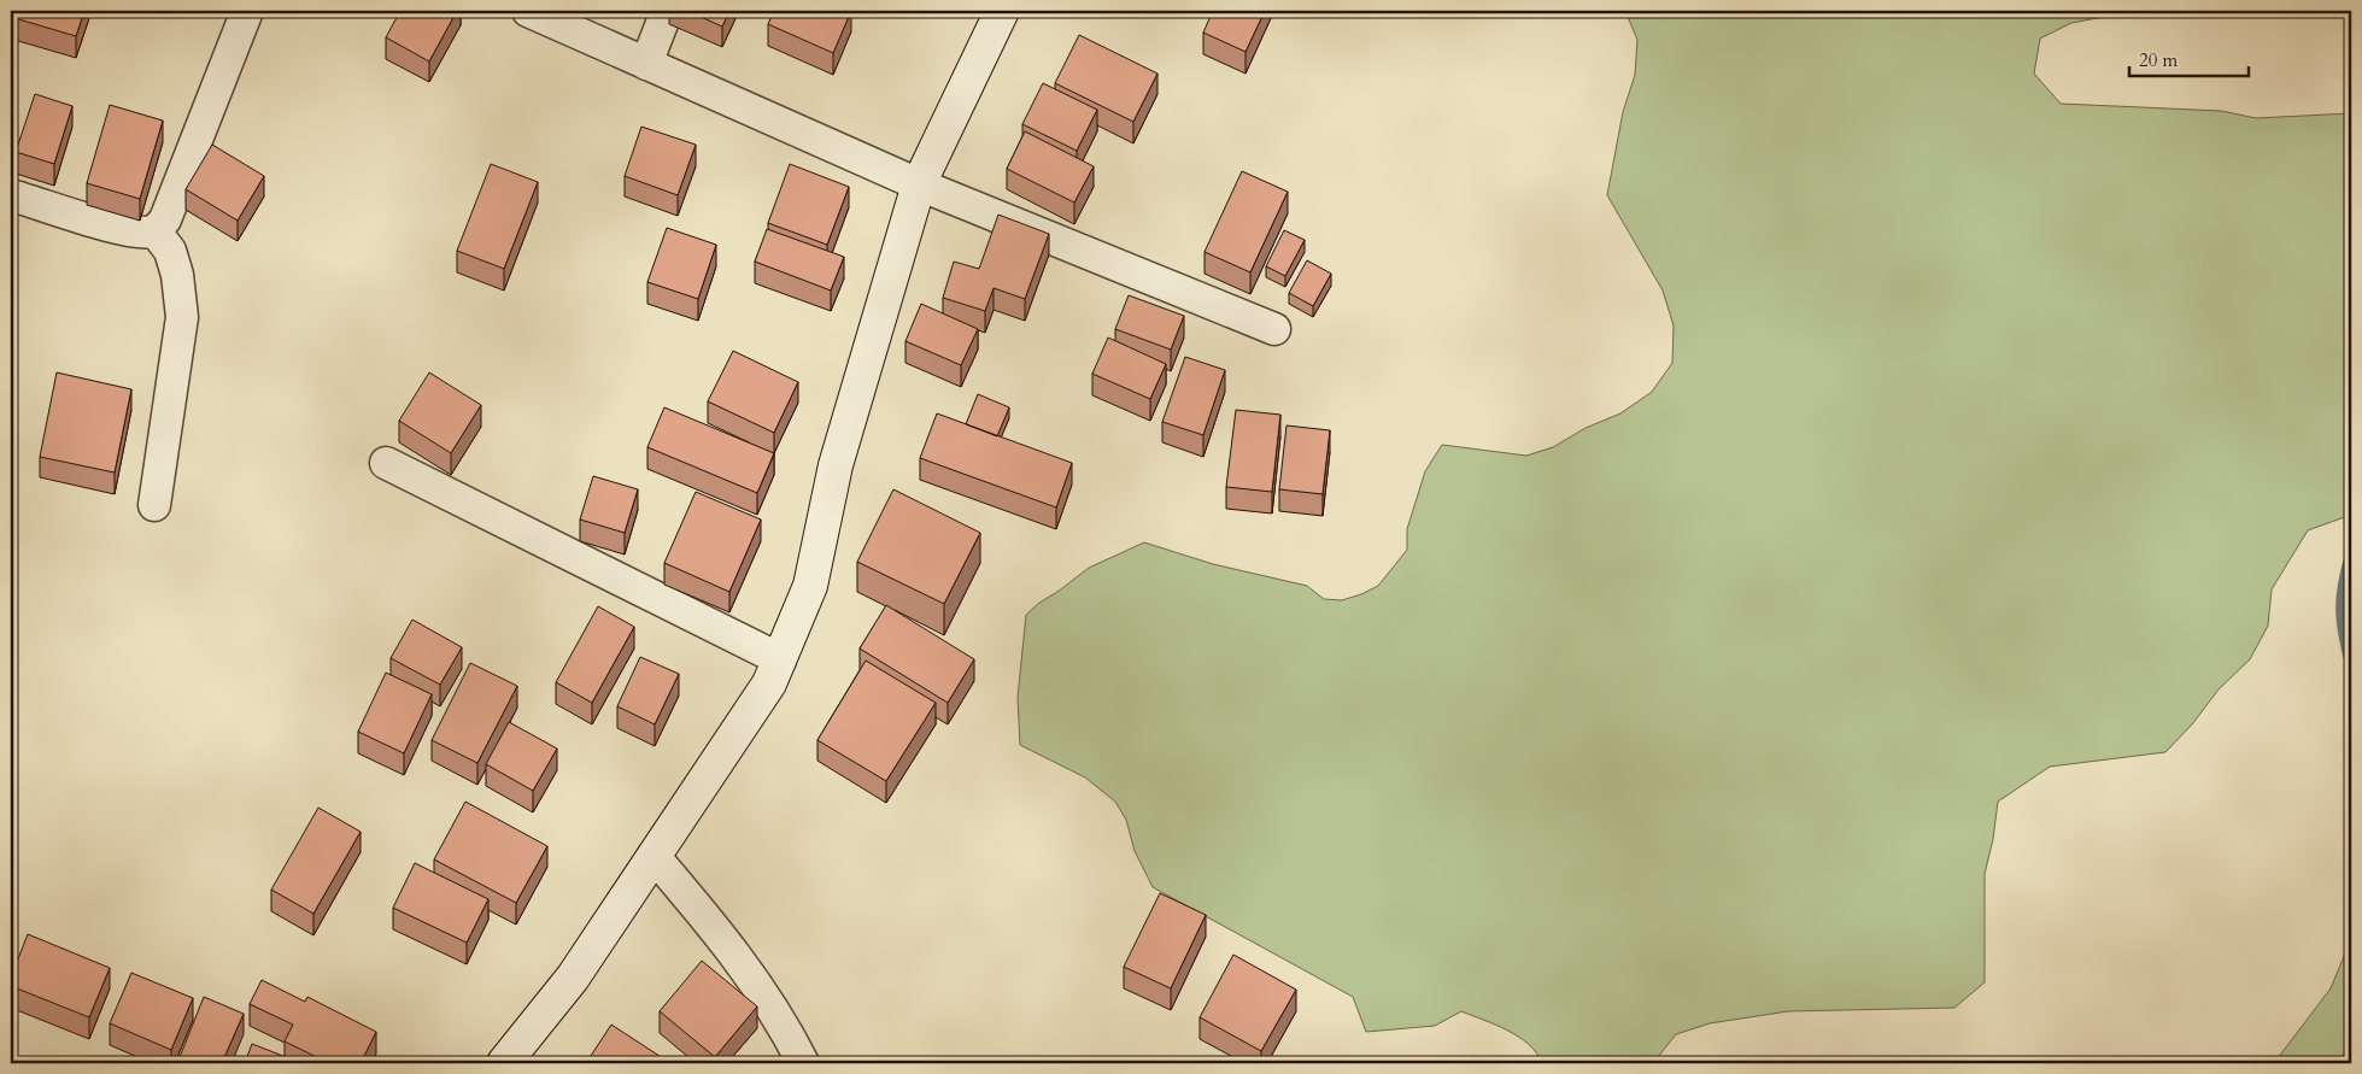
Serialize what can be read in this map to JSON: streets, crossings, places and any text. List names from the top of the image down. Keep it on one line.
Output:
{"scale_bar":"20 m"}
